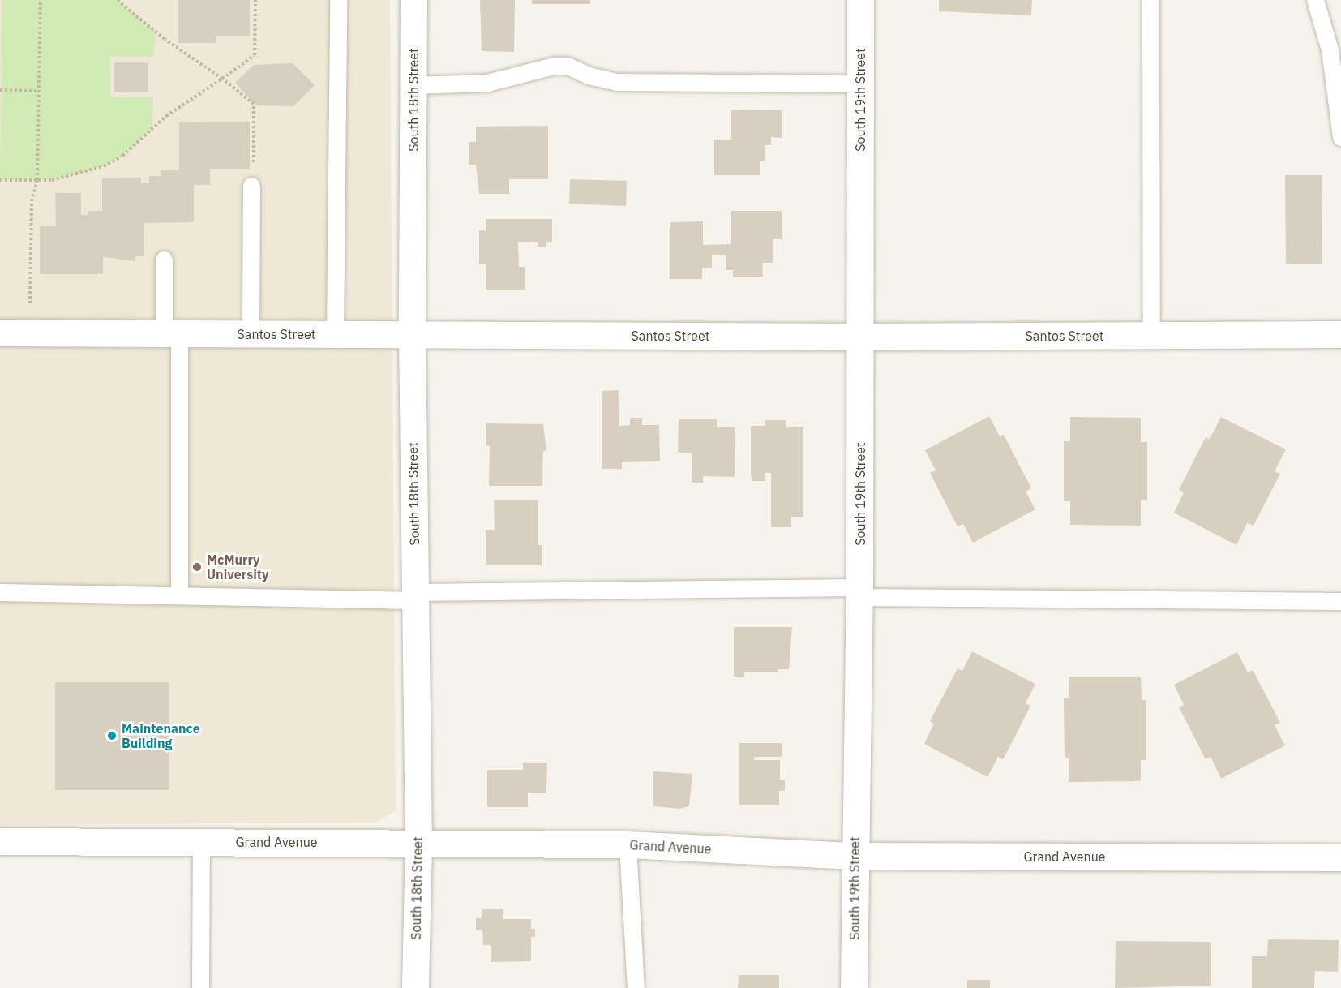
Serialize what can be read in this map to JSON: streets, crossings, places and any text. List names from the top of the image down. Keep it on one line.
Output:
{"streets":{"street":["South 18th Street","South 19th Street","Santos Street","Grand Avenue"]},"crossings":[["South 18th Street","Santos Street"],["South 18th Street","Grand Avenue"],["South 19th Street","Santos Street"],["South 19th Street","Grand Avenue"]],"places":["McMurry University","Maintenance Building"]}
